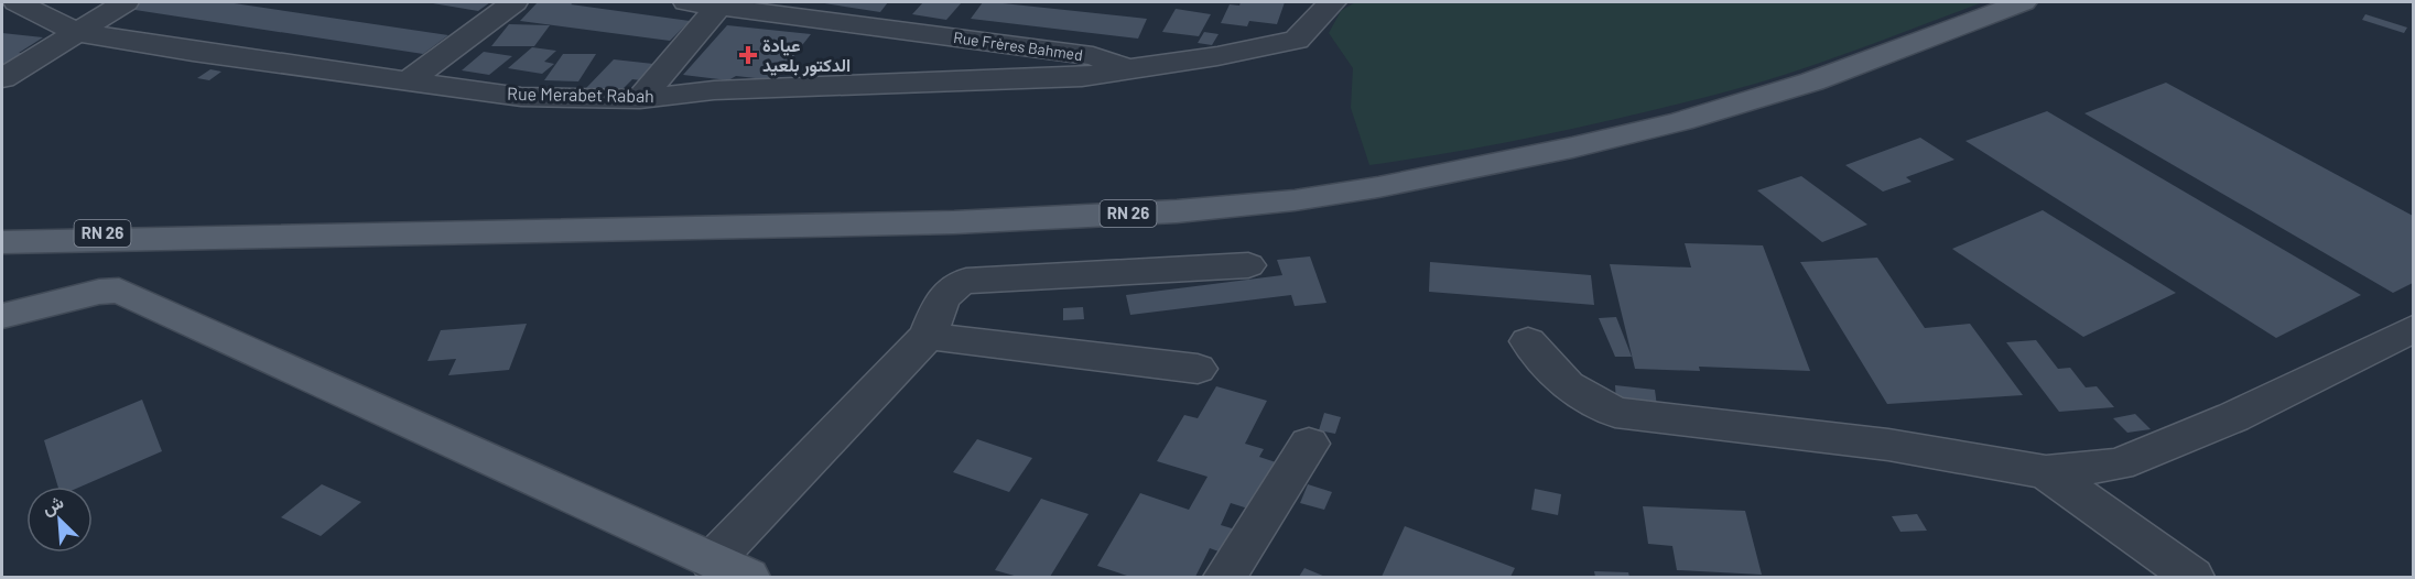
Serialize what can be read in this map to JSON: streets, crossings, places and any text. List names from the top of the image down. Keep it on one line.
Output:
{"streets":{"main road":["RN 26"],"street":["Rue Frères Bahmed","Rue Merabet Rabah"]},"crossings":[["Rue Frères Bahmed","Rue Merabet Rabah"]],"places":{"health":["عيادة الدكتور بلعيد"]},"north":"top left"}
